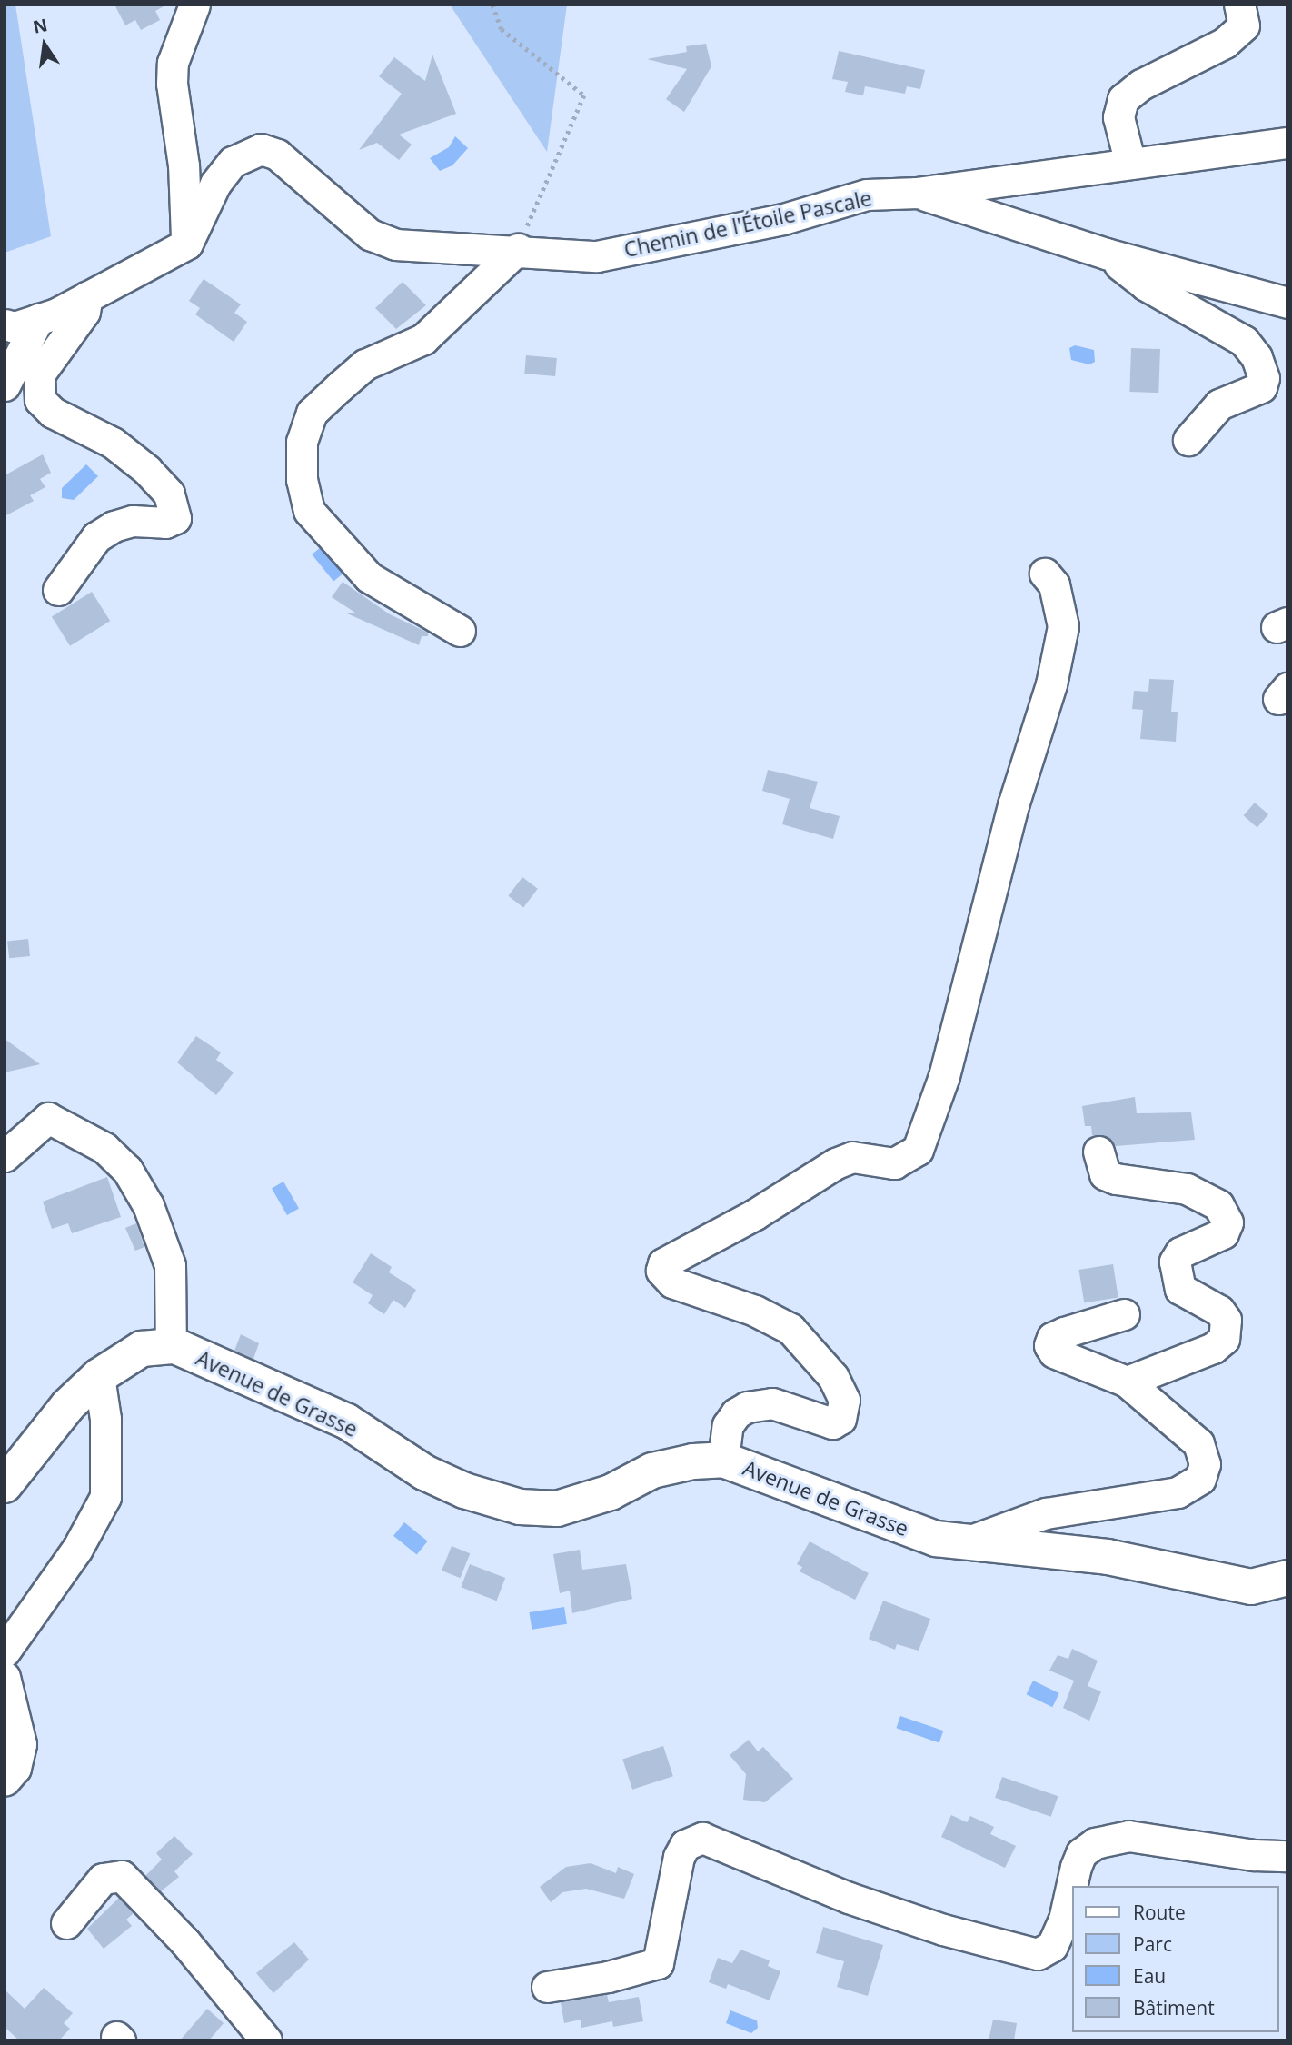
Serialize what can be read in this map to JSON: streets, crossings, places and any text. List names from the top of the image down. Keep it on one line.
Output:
{"streets":{"main road":["Avenue de Grasse"],"lane":["Chemin de l'Étoile Pascale"]},"legend":["Route","Parc","Eau","Bâtiment"],"north":"top"}
